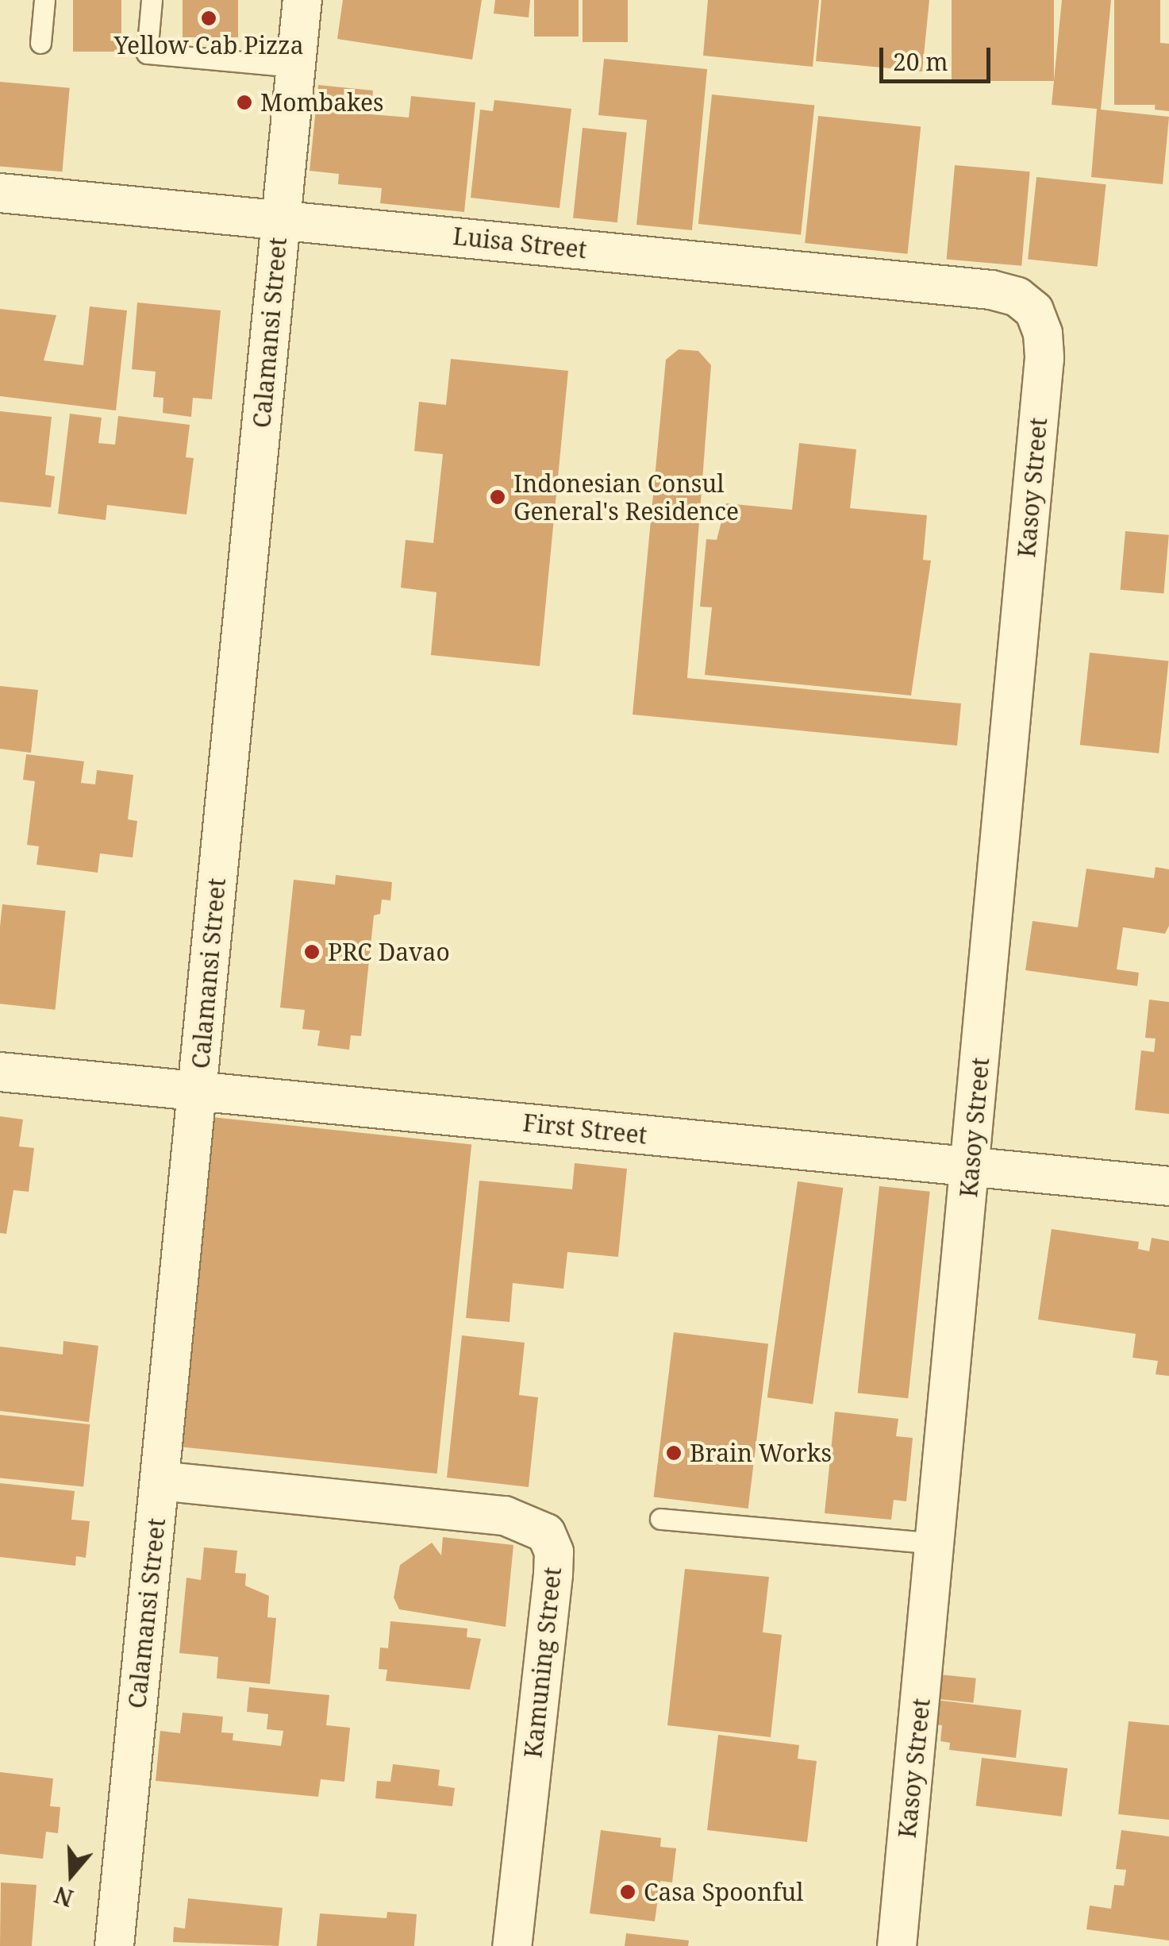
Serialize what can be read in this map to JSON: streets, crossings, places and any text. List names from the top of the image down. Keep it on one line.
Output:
{"streets":{"street":["Luisa Street","Calamansi Street","Kasoy Street","First Street","Kamuning Street"]},"crossings":[["Luisa Street","Calamansi Street"],["Luisa Street","Kasoy Street"],["Calamansi Street","First Street"],["Calamansi Street","Kamuning Street"],["Kasoy Street","First Street"]],"places":["Yellow Cab Pizza","Mombakes","Indonesian Consul General's Residence","PRC Davao","Brain Works","Casa Spoonful"],"scale_bar":"20 m","north":"bottom"}
